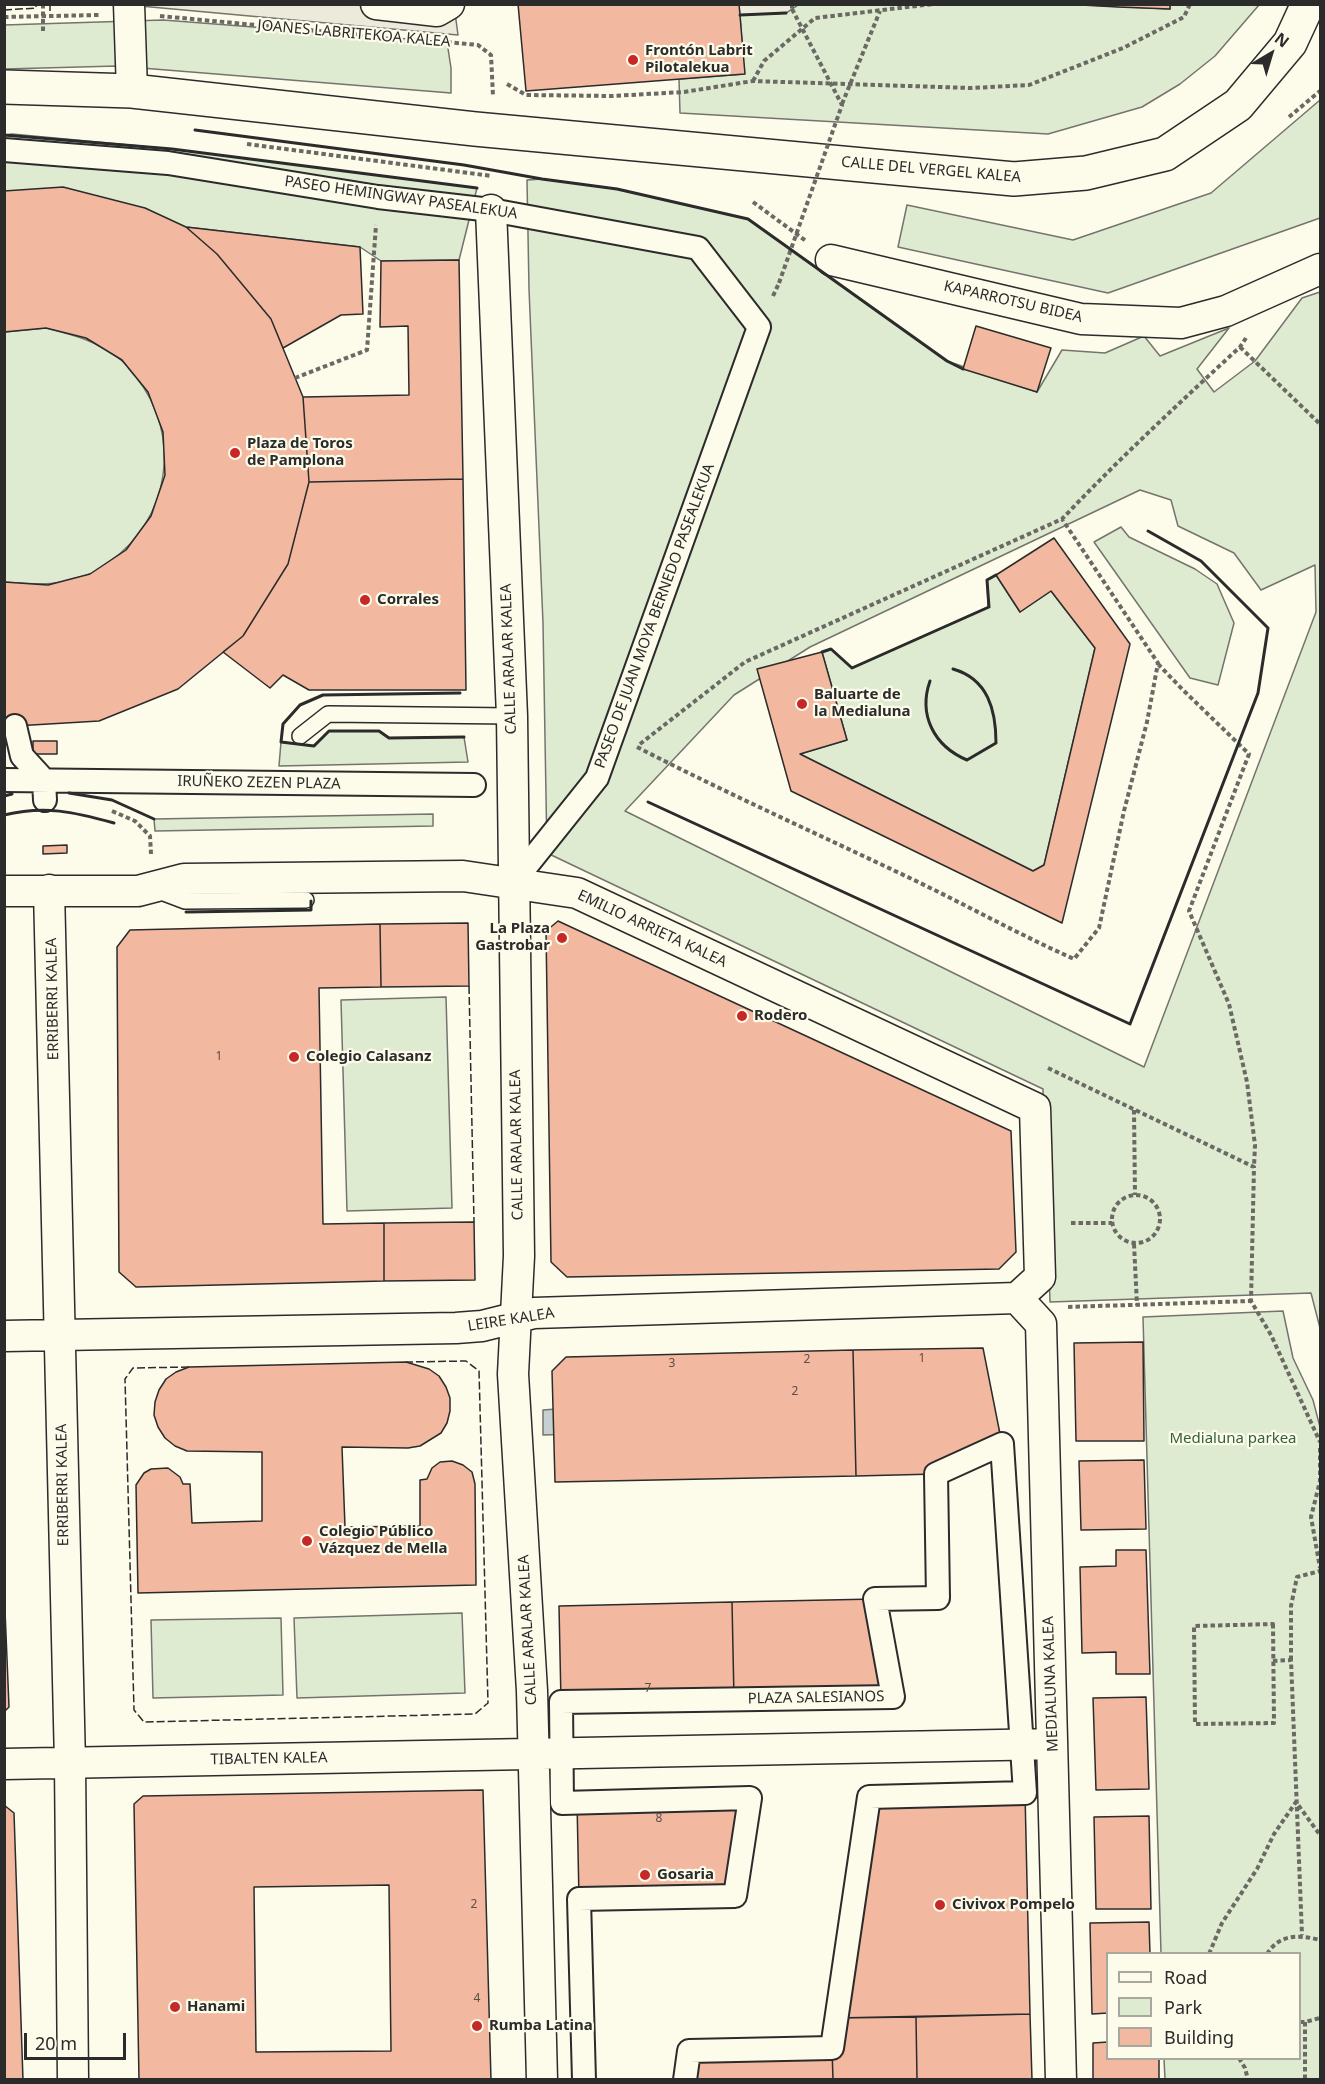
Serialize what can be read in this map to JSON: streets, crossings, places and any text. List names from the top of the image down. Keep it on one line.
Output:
{"streets":{"main road":["CALLE DEL VERGEL KALEA"],"street":["JOANES LABRITEKOA KALEA","PASEO HEMINGWAY PASEALEKUA","KAPARROTSU BIDEA","PASEO DE JUAN MOYA BERNEDO PASEALEKUA","CALLE ARALAR KALEA","IRUÑEKO ZEZEN PLAZA","EMILIO ARRIETA KALEA","ERRIBERRI KALEA","LEIRE KALEA","MEDIALUNA KALEA","PLAZA SALESIANOS","TIBALTEN KALEA"]},"crossings":[["JOANES LABRITEKOA KALEA","CALLE DEL VERGEL KALEA"],["PASEO HEMINGWAY PASEALEKUA","PASEO DE JUAN MOYA BERNEDO PASEALEKUA"],["PASEO HEMINGWAY PASEALEKUA","CALLE ARALAR KALEA"],["PASEO DE JUAN MOYA BERNEDO PASEALEKUA","CALLE ARALAR KALEA"],["PASEO DE JUAN MOYA BERNEDO PASEALEKUA","EMILIO ARRIETA KALEA"],["CALLE ARALAR KALEA","EMILIO ARRIETA KALEA"],["CALLE ARALAR KALEA","LEIRE KALEA"],["CALLE ARALAR KALEA","PLAZA SALESIANOS"],["CALLE ARALAR KALEA","TIBALTEN KALEA"],["EMILIO ARRIETA KALEA","ERRIBERRI KALEA"],["EMILIO ARRIETA KALEA","LEIRE KALEA"],["EMILIO ARRIETA KALEA","MEDIALUNA KALEA"],["ERRIBERRI KALEA","LEIRE KALEA"],["ERRIBERRI KALEA","TIBALTEN KALEA"],["LEIRE KALEA","MEDIALUNA KALEA"],["PLAZA SALESIANOS","TIBALTEN KALEA"]],"parks":["Medialuna parkea"],"places":["Frontón Labrit Pilotalekua","Plaza de Toros de Pamplona","Corrales","Baluarte de la Medialuna","La Plaza Gastrobar","Rodero","Colegio Calasanz","Colegio Público Vázquez de Mella","Gosaria","Civivox Pompelo","Hanami","Rumba Latina"],"house_numbers":["1","1","2","3","2","7","8","2","4"],"legend":["Road","Park","Building"],"scale_bar":"20 m","north":"top right"}
